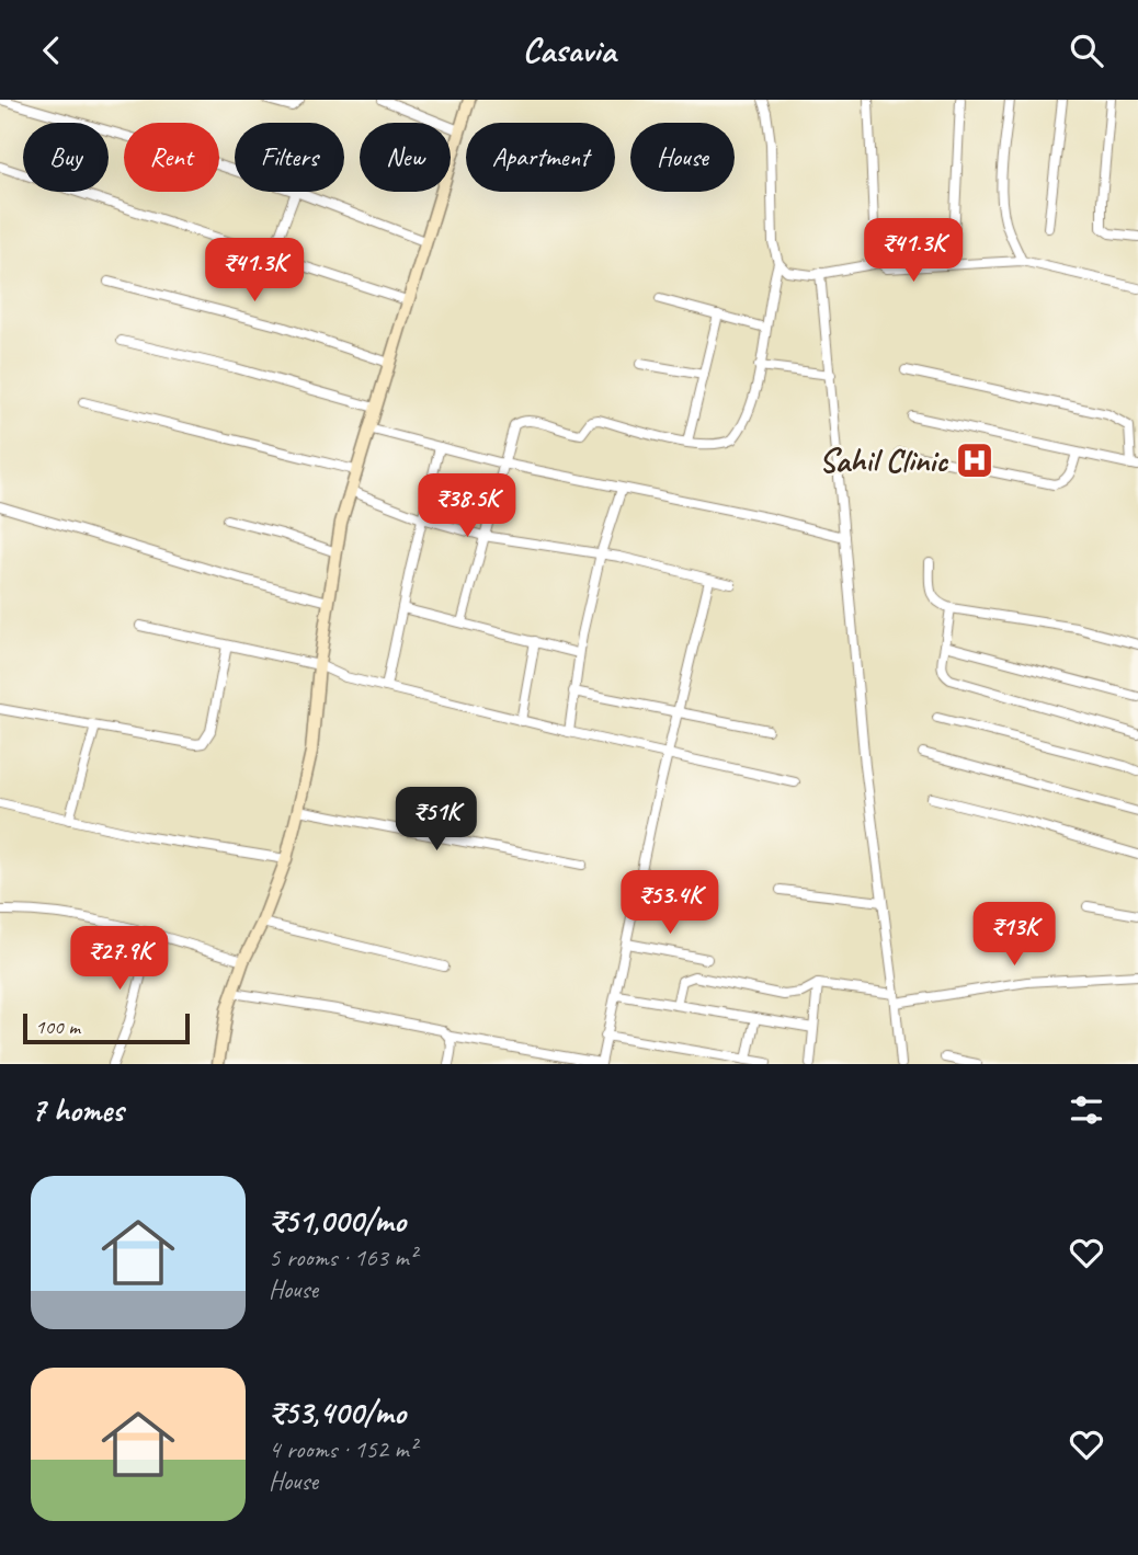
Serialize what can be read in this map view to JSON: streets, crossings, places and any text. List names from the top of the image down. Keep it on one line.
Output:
{"places":{"hospital":["Sahil Clinic"]},"scale_bar":"100 m","page":{"header":"Casavia","chip":["Buy","Rent","Filters","New","Apartment","House"],"price":["₹41.3K","₹41.3K","₹38.5K","₹51K","₹53.4K","₹13K","₹27.9K"],"scale":"100 m","heading":"7 homes","list":[{"name":"₹51,000/mo","note":"5 rooms · 163 m² · House"},{"name":"₹53,400/mo","note":"4 rooms · 152 m² · House"}]}}
